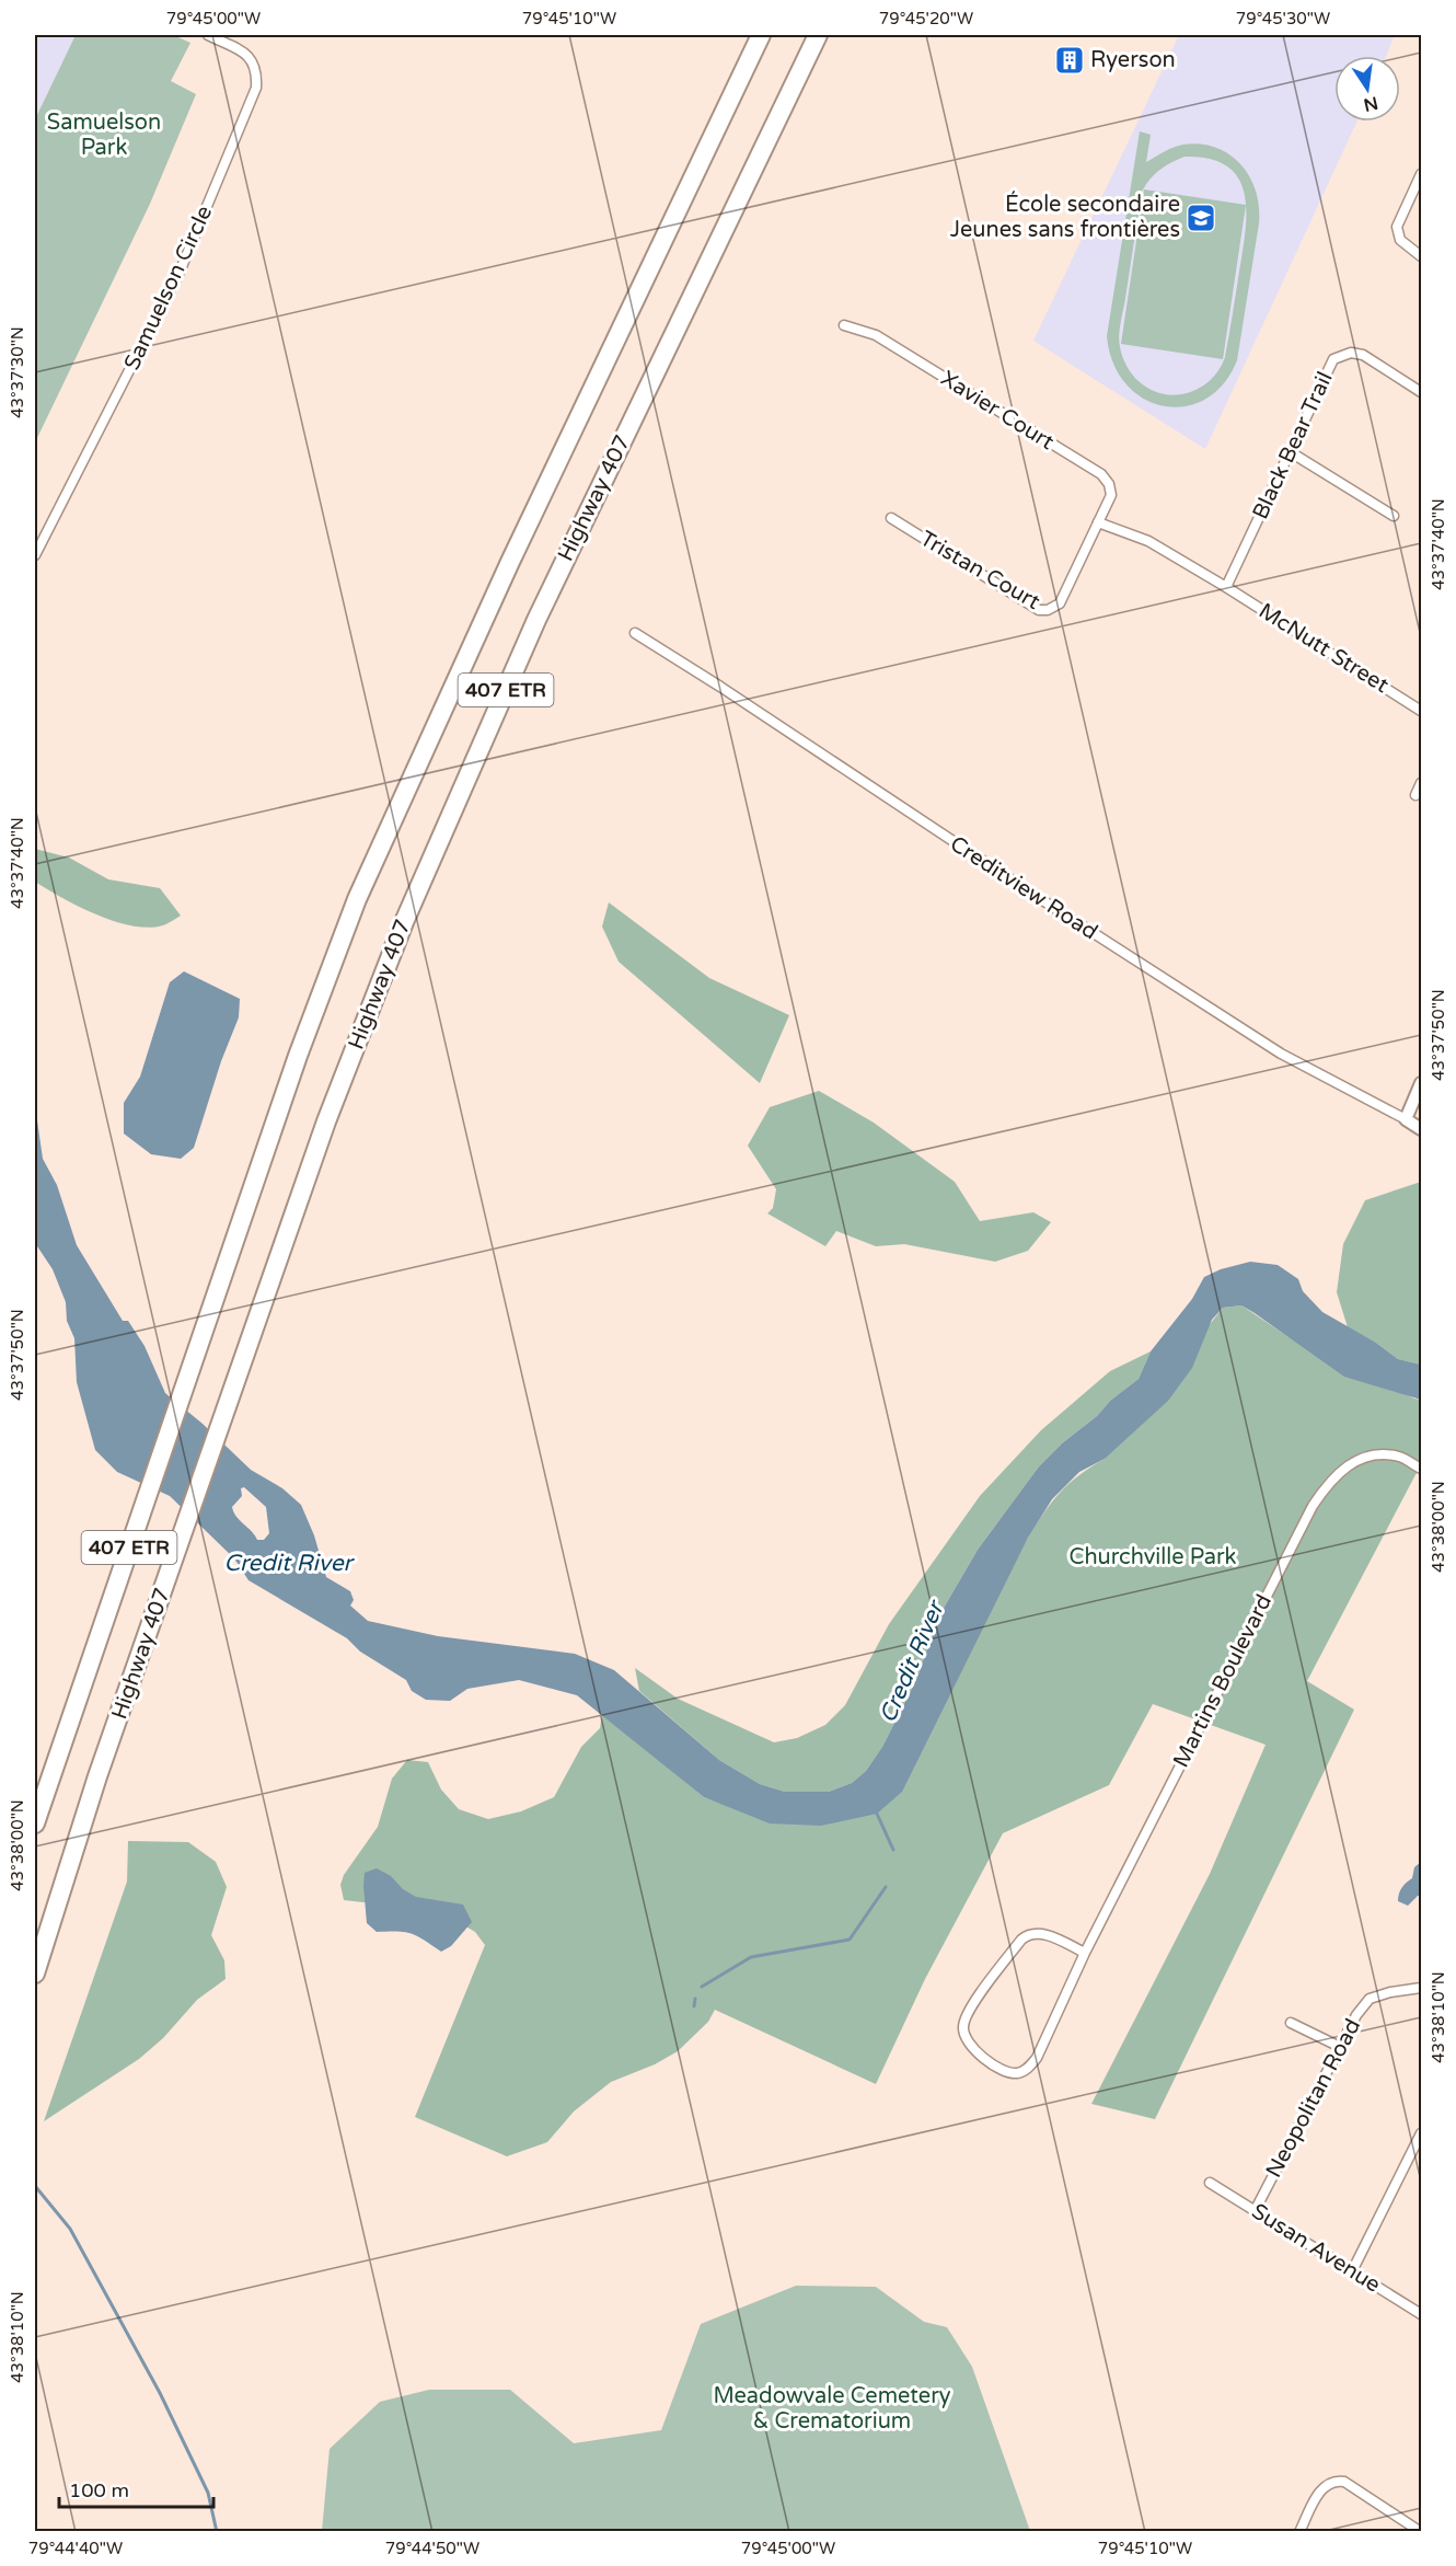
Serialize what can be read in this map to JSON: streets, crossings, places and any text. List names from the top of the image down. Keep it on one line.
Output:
{"streets":{"highway":["Highway 407","407 ETR"],"street":["Samuelson Circle","Xavier Court","Black Bear Trail","Tristan Court","McNutt Street","Creditview Road","Martins Boulevard","Neopolitan Road","Susan Avenue"]},"crossings":[["Xavier Court","Tristan Court"],["Xavier Court","McNutt Street"],["Black Bear Trail","McNutt Street"],["Tristan Court","McNutt Street"],["Neopolitan Road","Susan Avenue"]],"water":["Credit River"],"parks":["Samuelson Park","Churchville Park","Meadowvale Cemetery & Crematorium"],"places":{"building":["Ryerson"],"school or university":["École secondaire Jeunes sans frontières"]},"scale_bar":"100 m","north":"bottom","coordinates":["79°45'00\"W","79°45'10\"W","79°45'20\"W","79°45'30\"W","43°37'30\"N","43°37'40\"N","43°37'50\"N","43°38'00\"N","43°38'10\"N","79°44'40\"W","79°44'50\"W"]}
